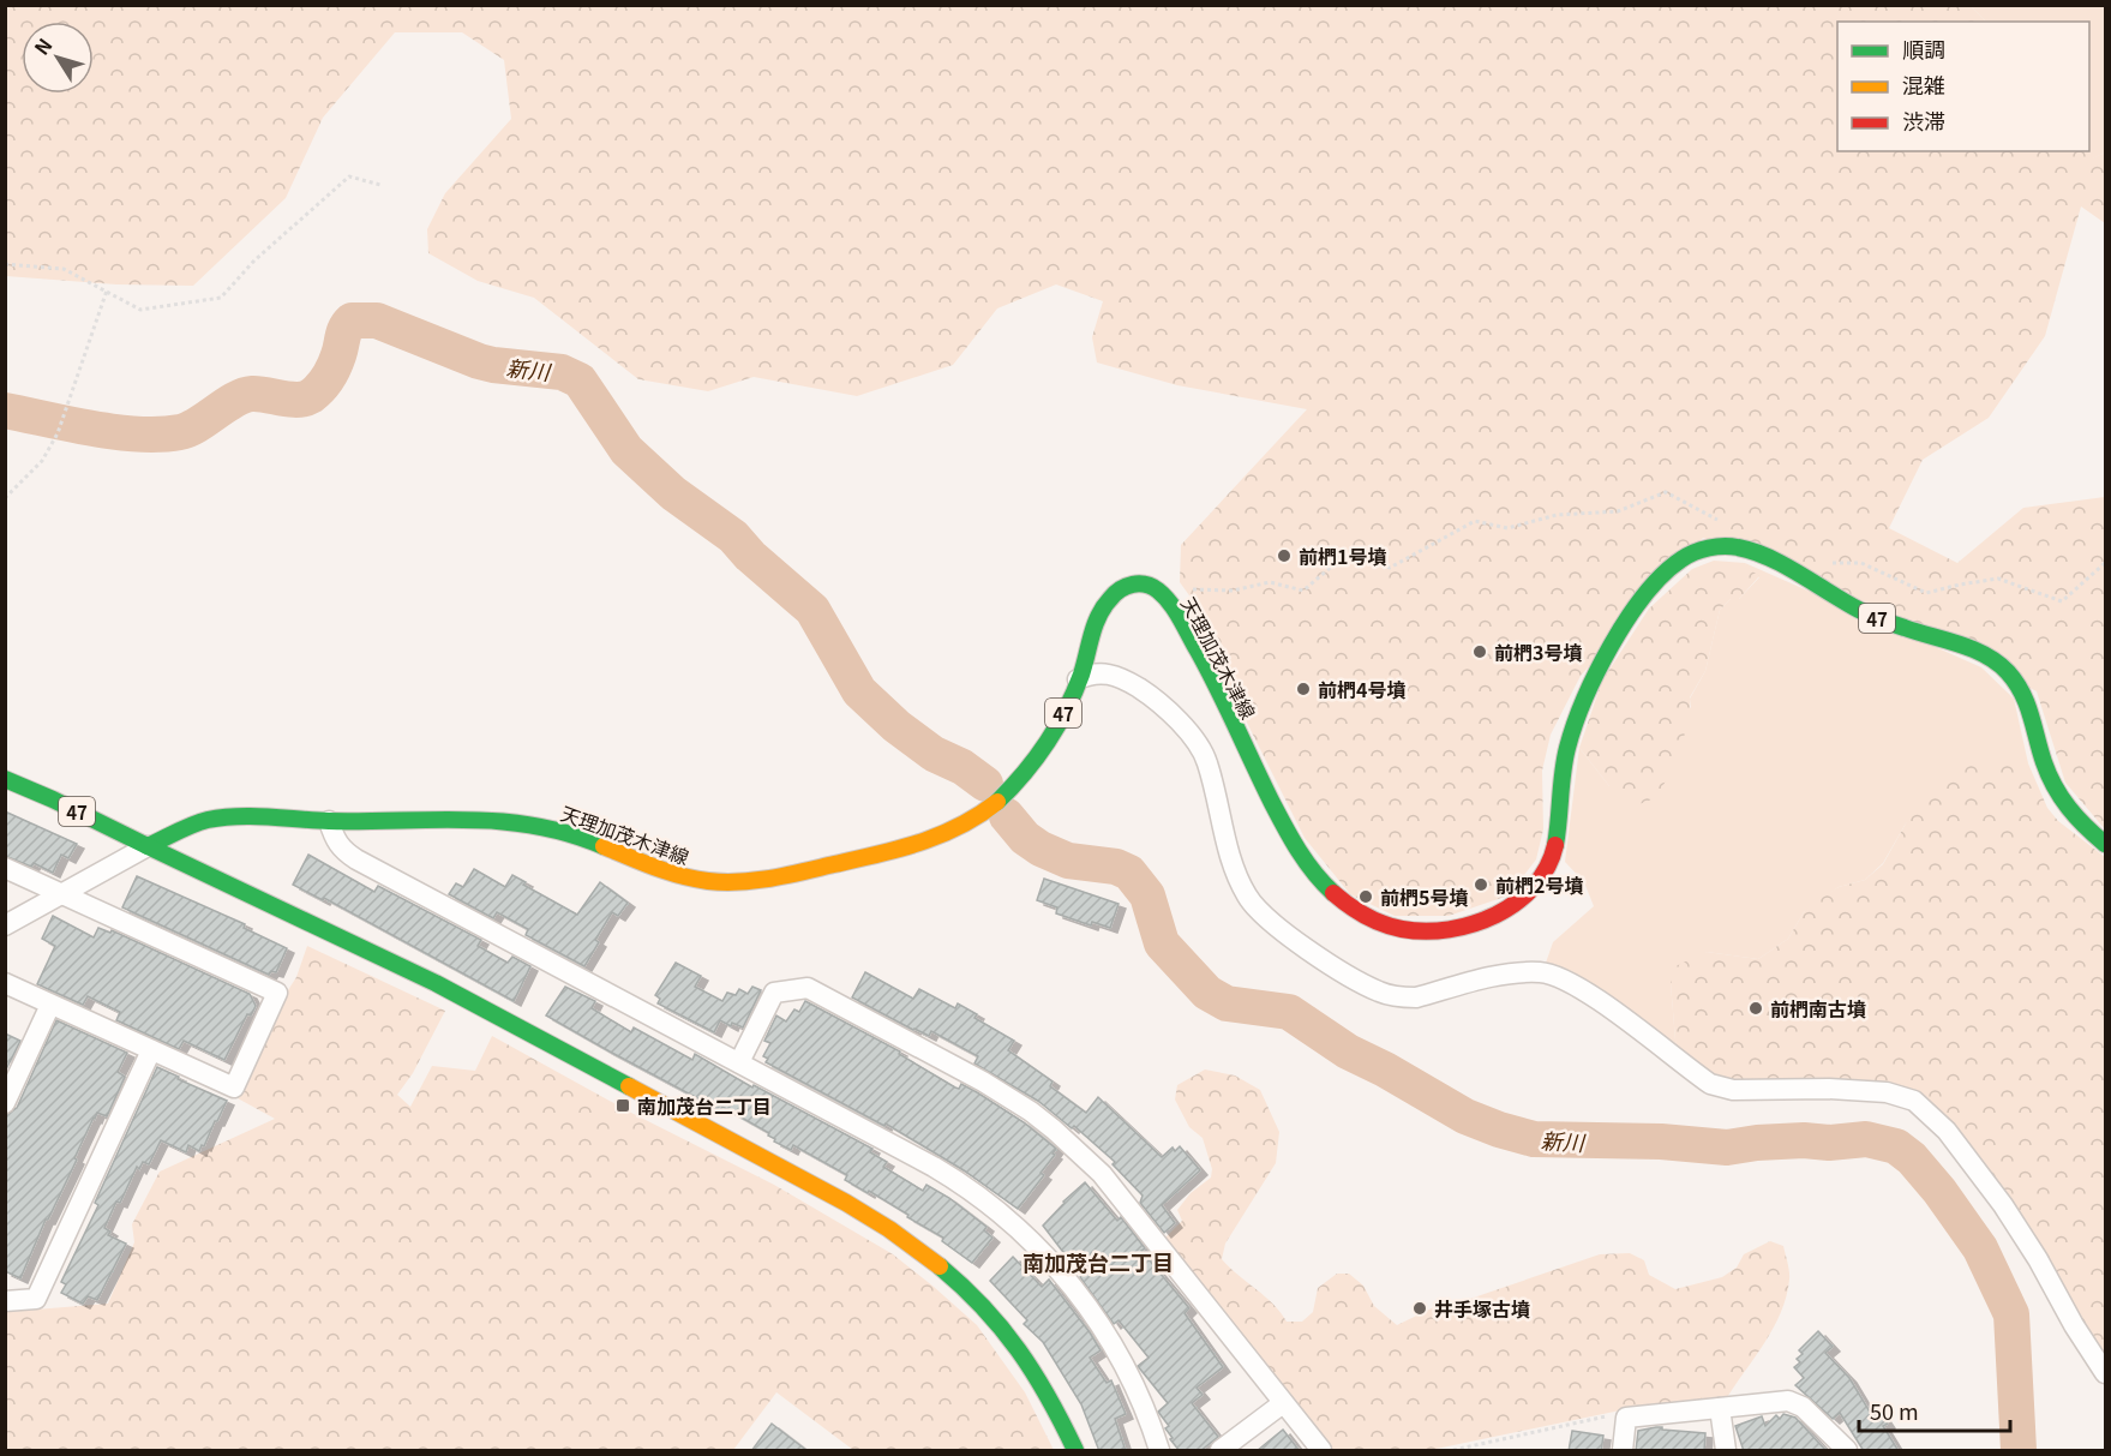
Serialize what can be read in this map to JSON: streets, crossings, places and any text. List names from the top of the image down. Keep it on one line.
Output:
{"streets":{"main road":["47","天理加茂木津線"]},"crossings":[["47","天理加茂木津線"]],"districts":["南加茂台二丁目"],"water":["新川"],"places":{"other":["前椚1号墳","前椚3号墳","前椚4号墳","前椚2号墳","前椚5号墳","前椚南古墳","井手塚古墳"],"transit":["南加茂台二丁目"]},"legend":["順調","混雑","渋滞"],"scale_bar":"50 m","north":"top left"}
